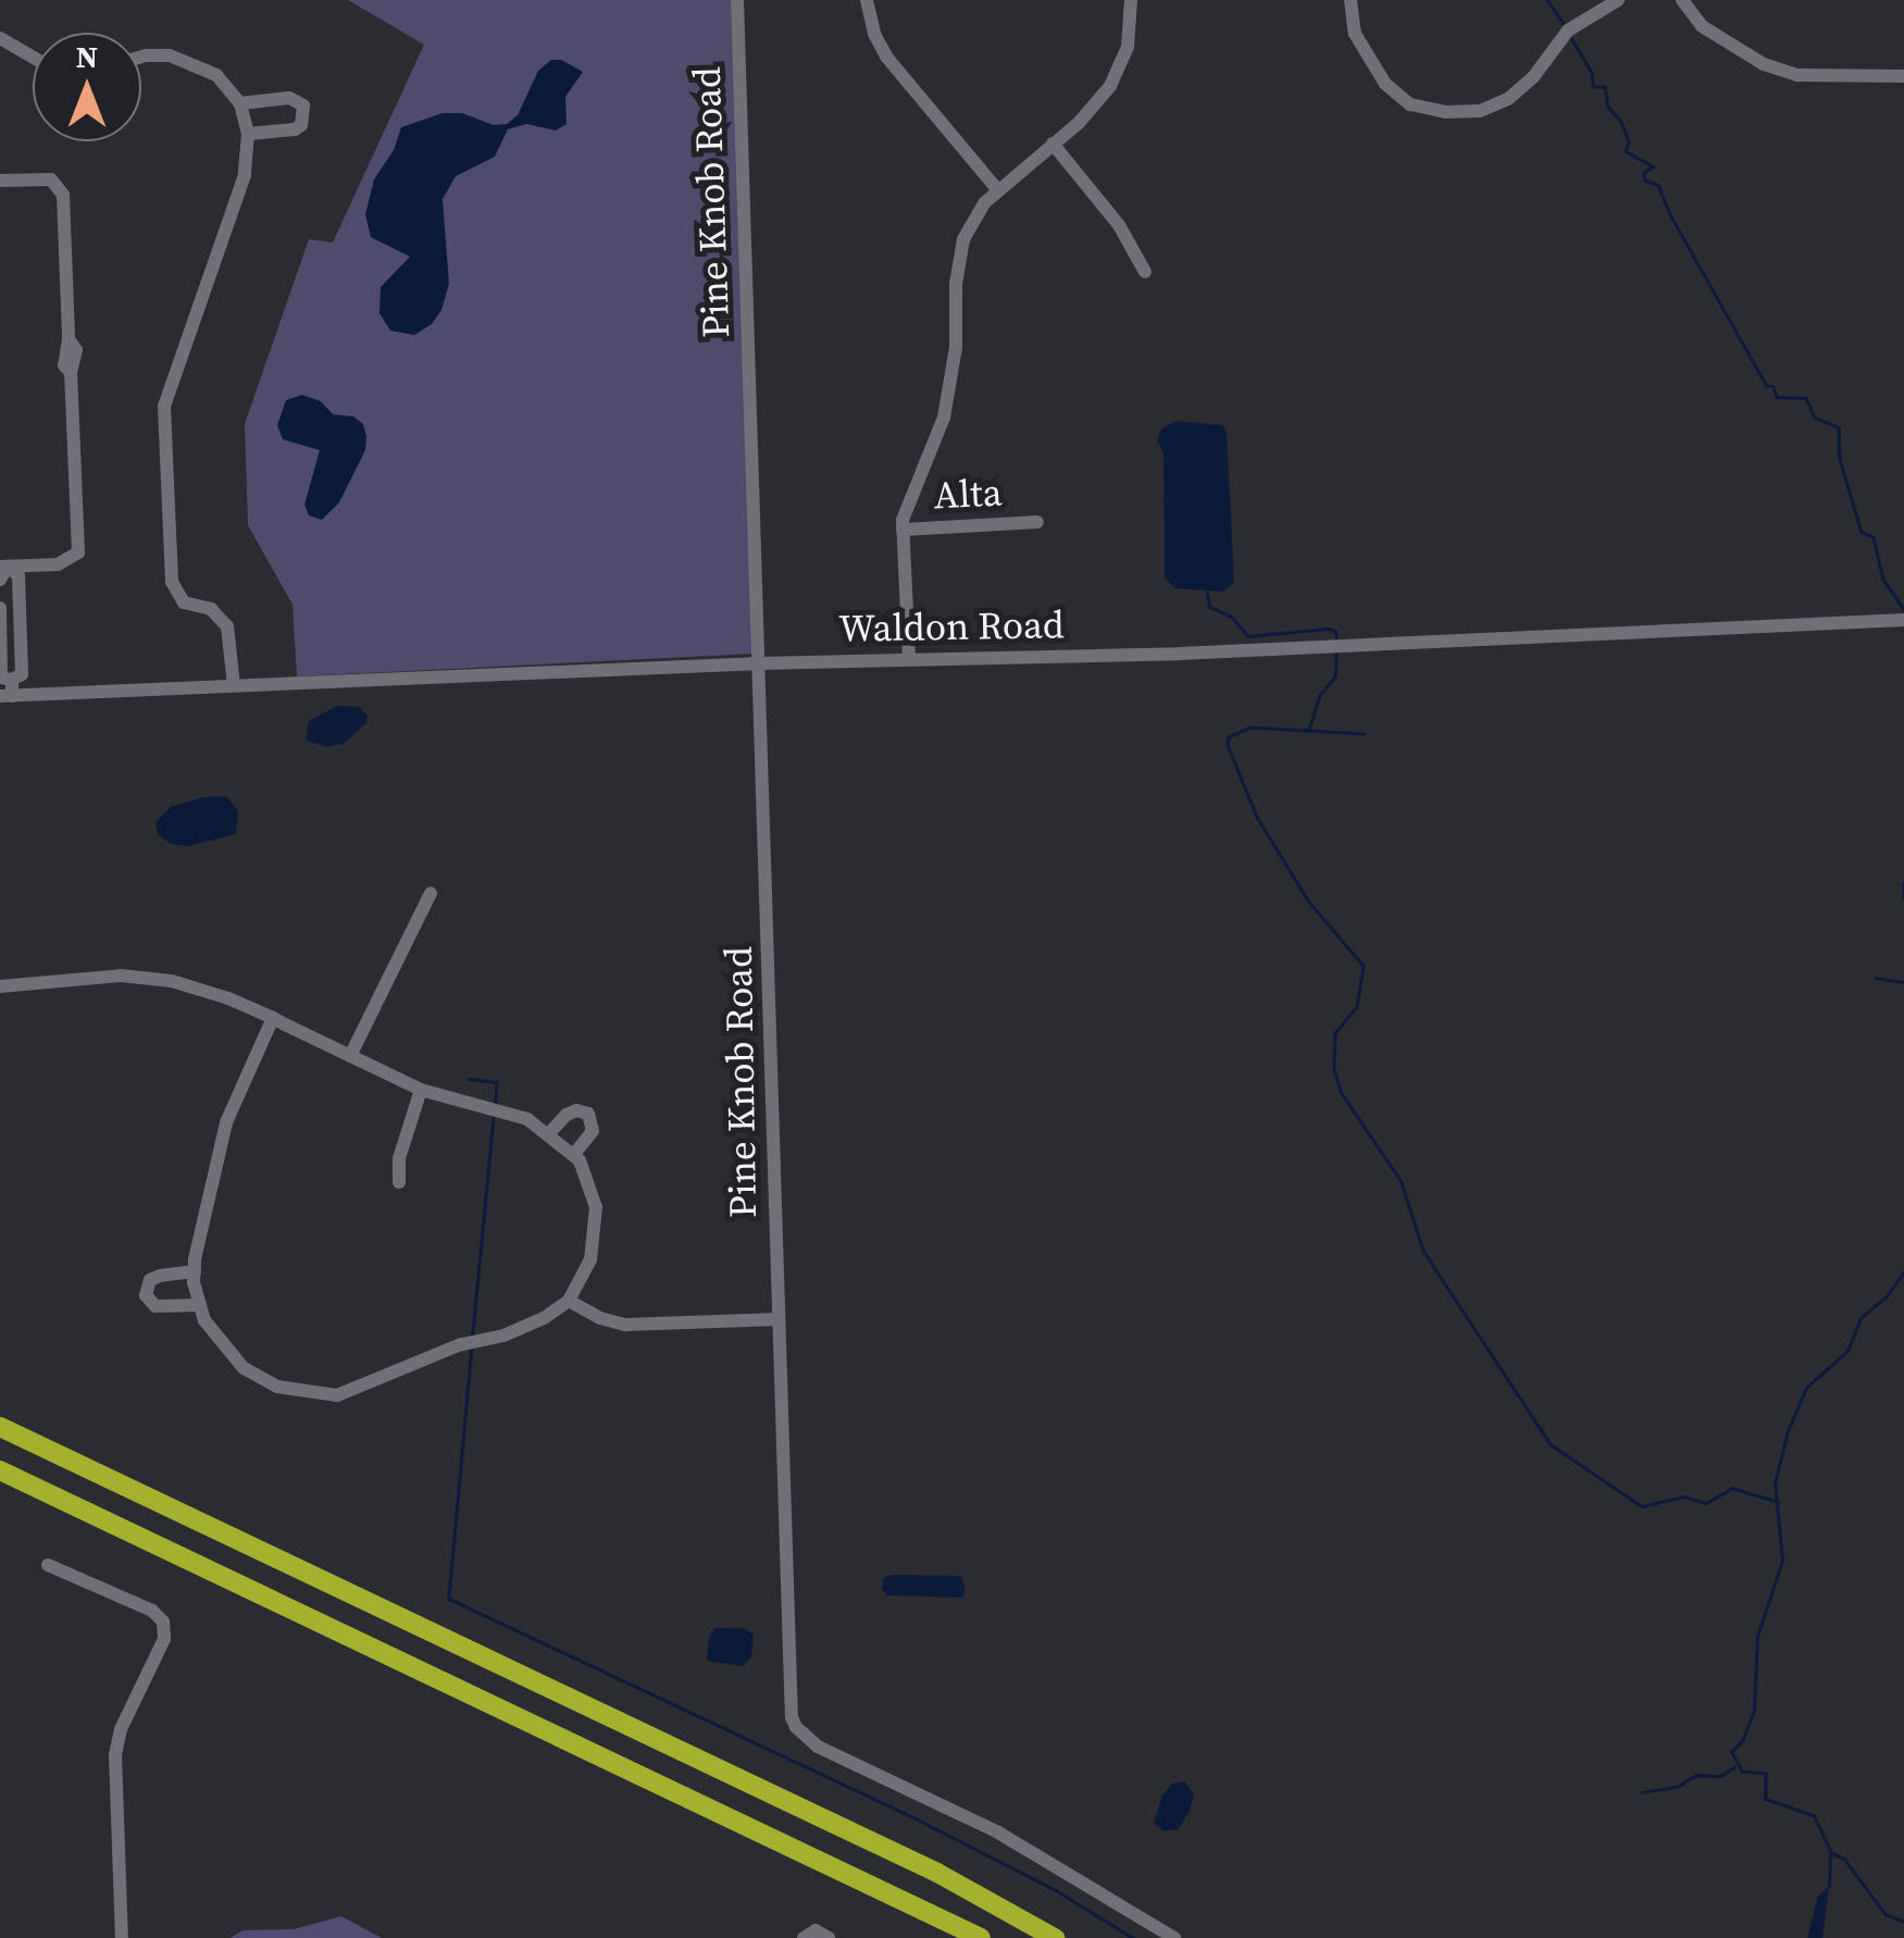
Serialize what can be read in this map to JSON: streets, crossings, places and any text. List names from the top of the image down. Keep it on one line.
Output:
{"streets":{"street":["Pine Knob Road","Alta","Waldon Road"]},"crossings":[["Pine Knob Road","Waldon Road"]],"north":"top"}
